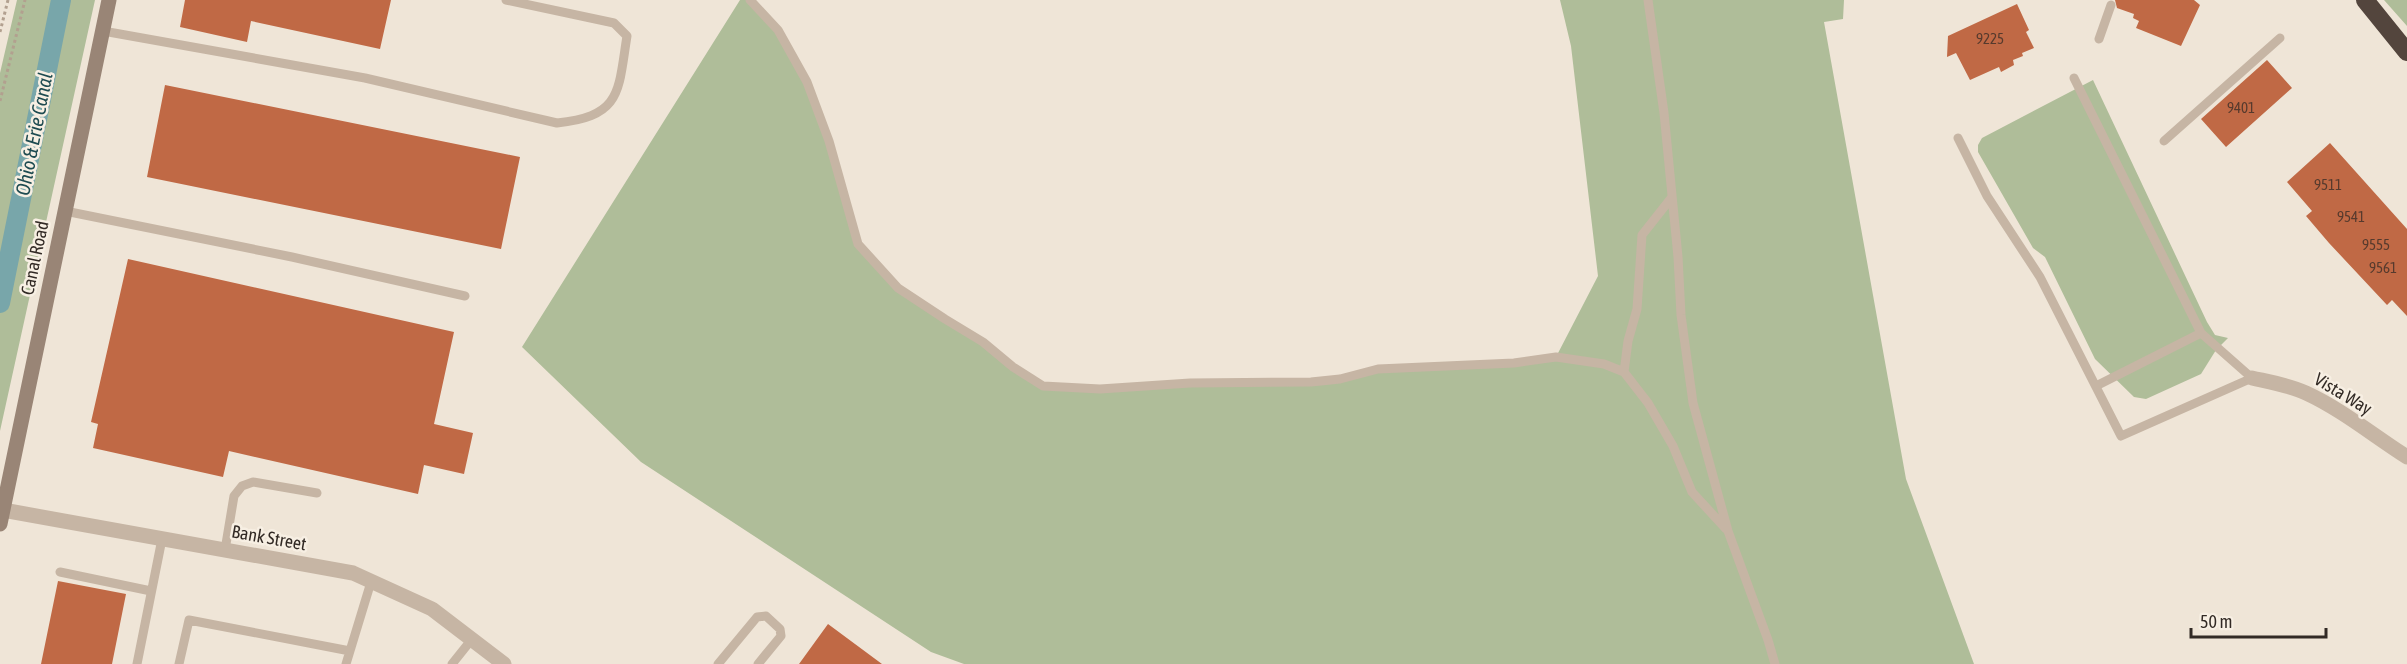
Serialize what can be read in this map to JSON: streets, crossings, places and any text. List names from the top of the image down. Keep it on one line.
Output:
{"streets":{"main road":["Canal Road"],"street":["Vista Way","Bank Street"]},"crossings":[["Canal Road","Bank Street"]],"water":["Ohio & Erie Canal"],"house_numbers":["9225","9401","9511","9541","9555","9561"],"scale_bar":"50 m"}
